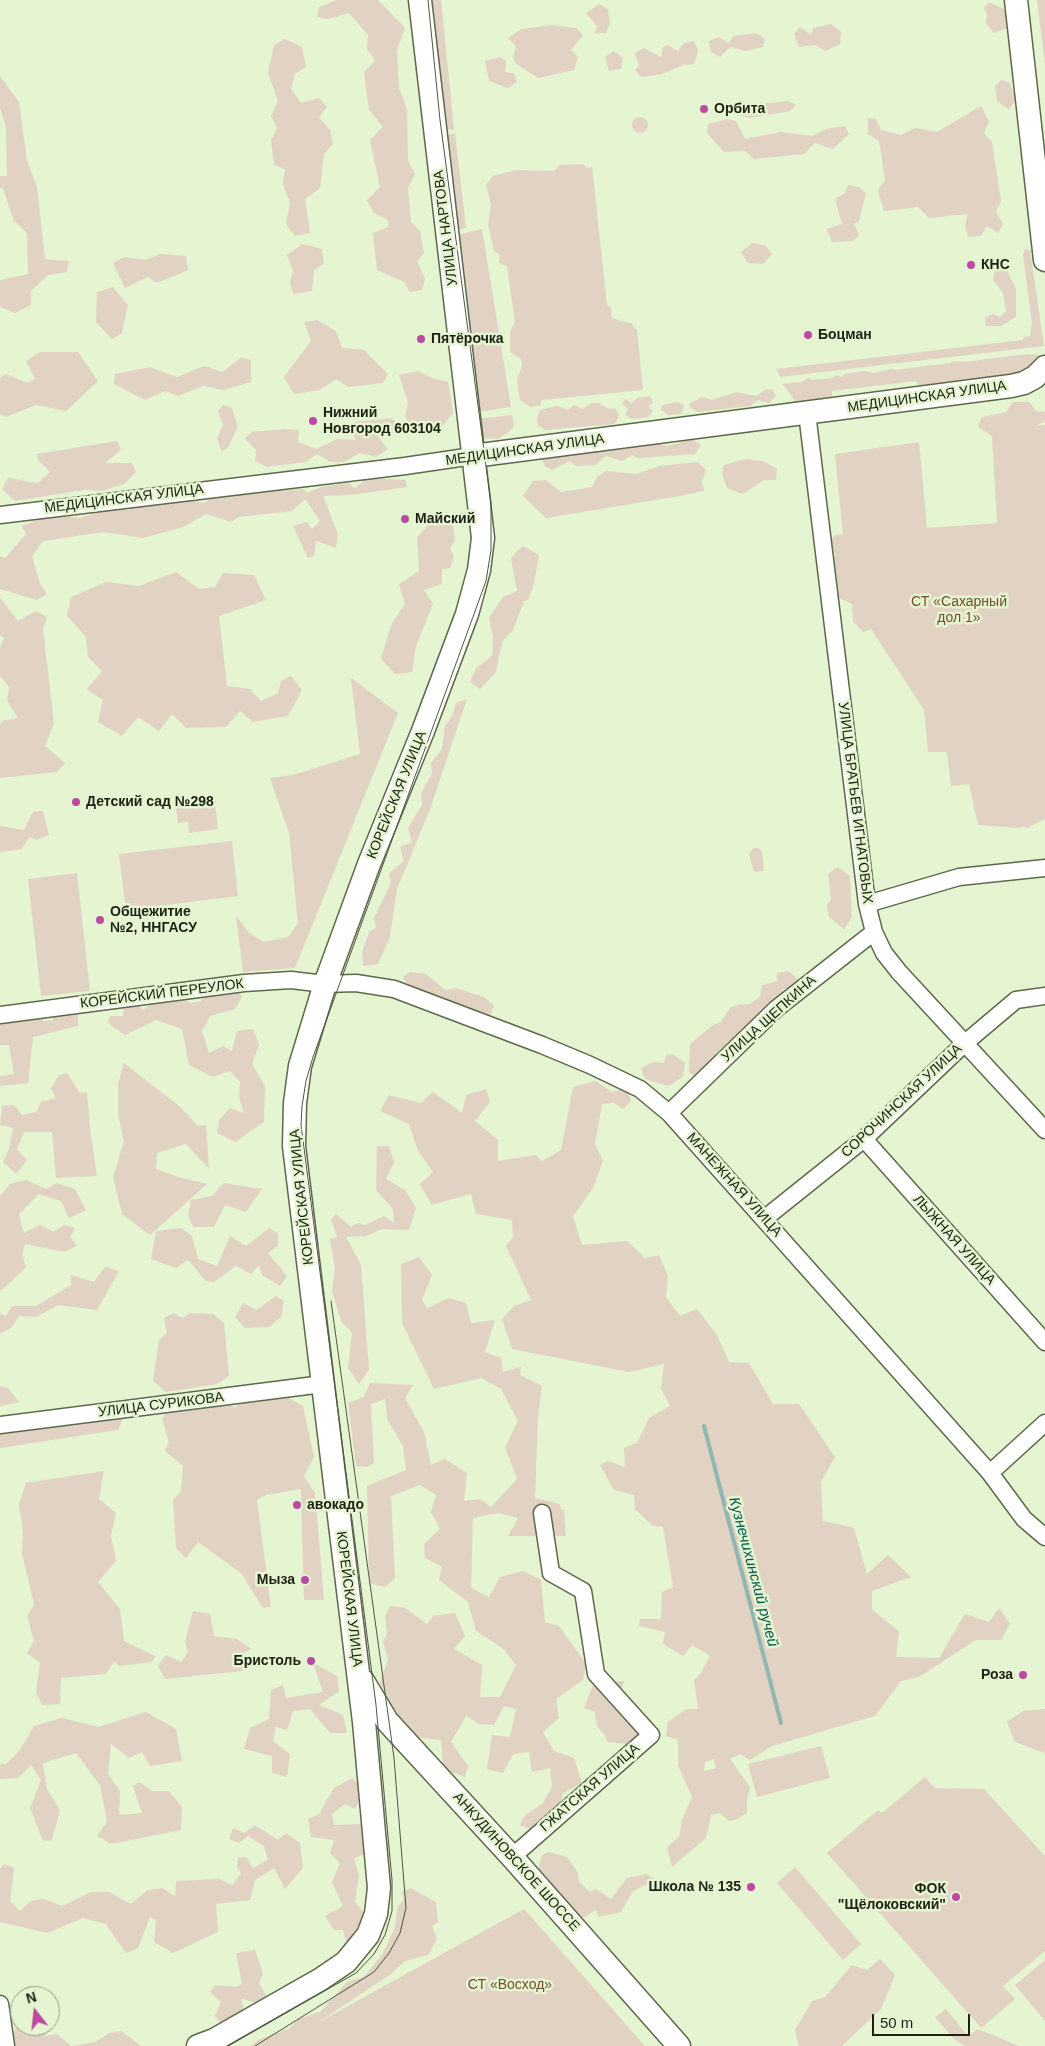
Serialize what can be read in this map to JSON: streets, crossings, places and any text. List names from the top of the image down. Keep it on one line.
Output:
{"streets":{"street":["УЛИЦА НАРТОВА","МЕДИЦИНСКАЯ УЛИЦА","КОРЕЙСКАЯ УЛИЦА","УЛИЦА БРАТЬЕВ ИГНАТОВЫХ","КОРЕЙСКИЙ ПЕРЕУЛОК","УЛИЦА ЩЕПКИНА","СОРОЧИНСКАЯ УЛИЦА","МАНЕЖНАЯ УЛИЦА","ЛЫЖНАЯ УЛИЦА","УЛИЦА СУРИКОВА","ГЖАТСКАЯ УЛИЦА","АНКУДИНОВСКОЕ ШОССЕ"]},"crossings":[["УЛИЦА НАРТОВА","МЕДИЦИНСКАЯ УЛИЦА"],["УЛИЦА НАРТОВА","КОРЕЙСКАЯ УЛИЦА"],["МЕДИЦИНСКАЯ УЛИЦА","КОРЕЙСКАЯ УЛИЦА"],["МЕДИЦИНСКАЯ УЛИЦА","УЛИЦА БРАТЬЕВ ИГНАТОВЫХ"],["КОРЕЙСКАЯ УЛИЦА","КОРЕЙСКИЙ ПЕРЕУЛОК"],["КОРЕЙСКАЯ УЛИЦА","МАНЕЖНАЯ УЛИЦА"],["КОРЕЙСКАЯ УЛИЦА","УЛИЦА СУРИКОВА"],["КОРЕЙСКАЯ УЛИЦА","АНКУДИНОВСКОЕ ШОССЕ"],["УЛИЦА БРАТЬЕВ ИГНАТОВЫХ","УЛИЦА ЩЕПКИНА"],["УЛИЦА БРАТЬЕВ ИГНАТОВЫХ","СОРОЧИНСКАЯ УЛИЦА"],["КОРЕЙСКИЙ ПЕРЕУЛОК","МАНЕЖНАЯ УЛИЦА"],["УЛИЦА ЩЕПКИНА","МАНЕЖНАЯ УЛИЦА"],["СОРОЧИНСКАЯ УЛИЦА","МАНЕЖНАЯ УЛИЦА"],["СОРОЧИНСКАЯ УЛИЦА","ЛЫЖНАЯ УЛИЦА"],["ГЖАТСКАЯ УЛИЦА","АНКУДИНОВСКОЕ ШОССЕ"]],"water":["Кузнечихинский ручей"],"parks":["СТ «Сахарный дол 1»","СТ «Восход»"],"places":["Орбита","КНС","Боцман","Пятёрочка","Нижний Новгород 603104","Майский","Детский сад №298","Общежитие №2, ННГАСУ","авокадо","Мыза","Бристоль","Роза","Школа № 135","ФОК \"Щёлоковский\""],"scale_bar":"50 m","north":"top"}
